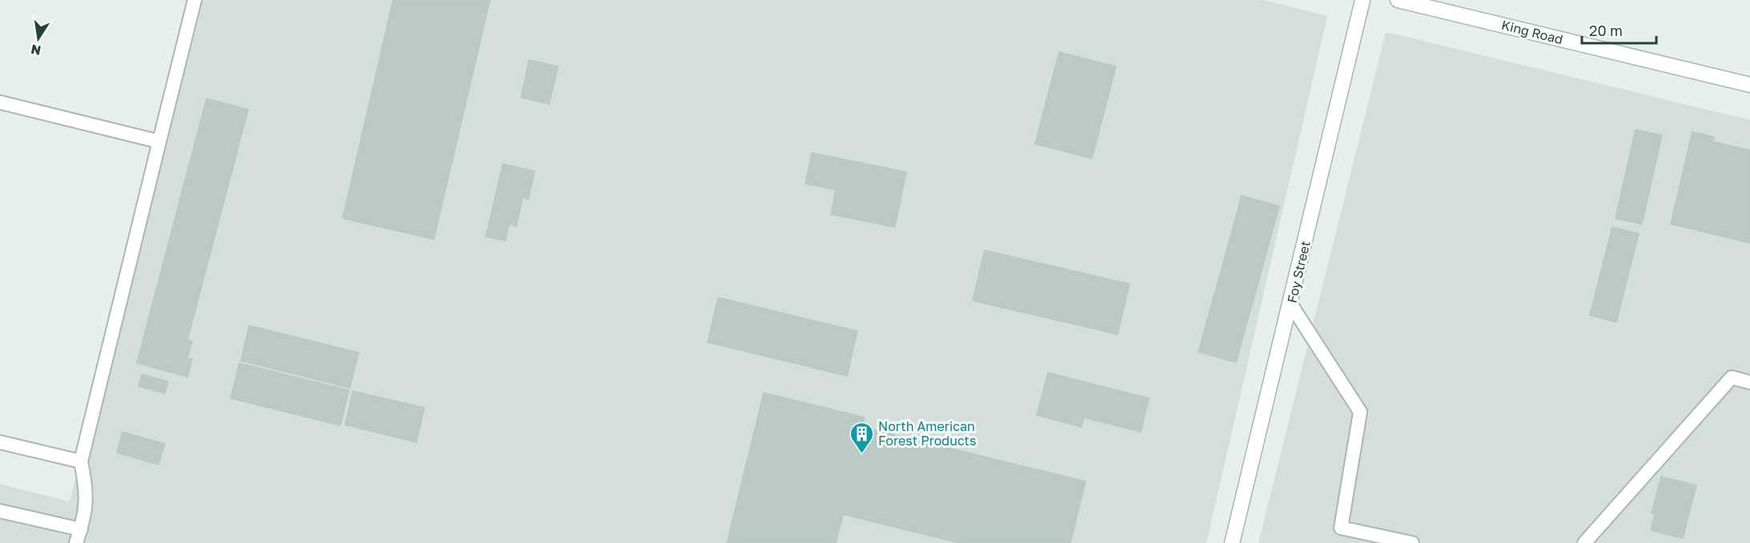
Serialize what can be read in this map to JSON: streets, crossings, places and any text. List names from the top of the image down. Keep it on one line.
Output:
{"streets":{"street":["King Road","Foy Street"]},"places":{"building":["North American Forest Products"]},"scale_bar":"20 m","north":"bottom"}
